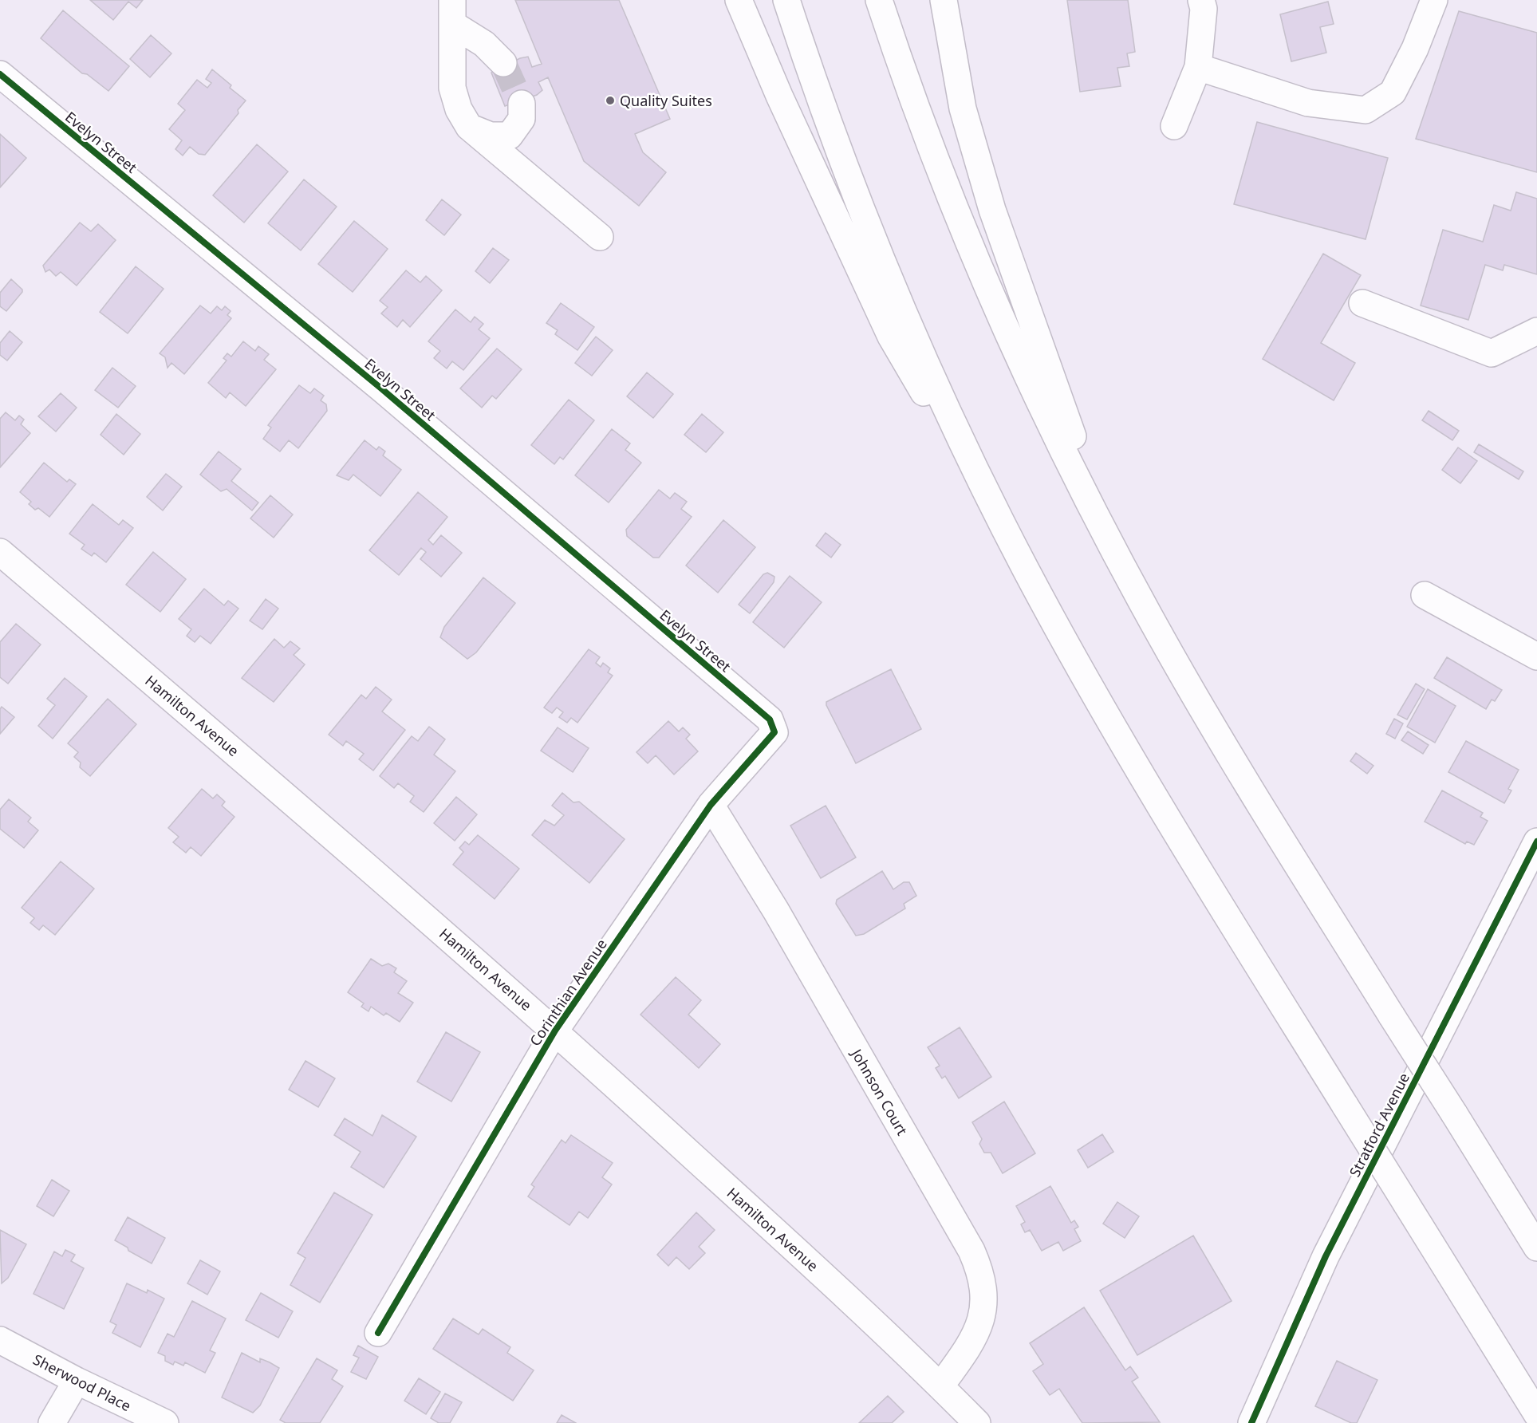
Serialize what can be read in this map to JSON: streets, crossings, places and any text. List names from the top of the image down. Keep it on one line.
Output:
{"streets":{"main road":["Evelyn Street","Hamilton Avenue","Corinthian Avenue","Johnson Court","Stratford Avenue","Sherwood Place"]},"crossings":[["Evelyn Street","Corinthian Avenue"],["Hamilton Avenue","Corinthian Avenue"],["Hamilton Avenue","Johnson Court"],["Corinthian Avenue","Johnson Court"]],"places":["Quality Suites"]}
